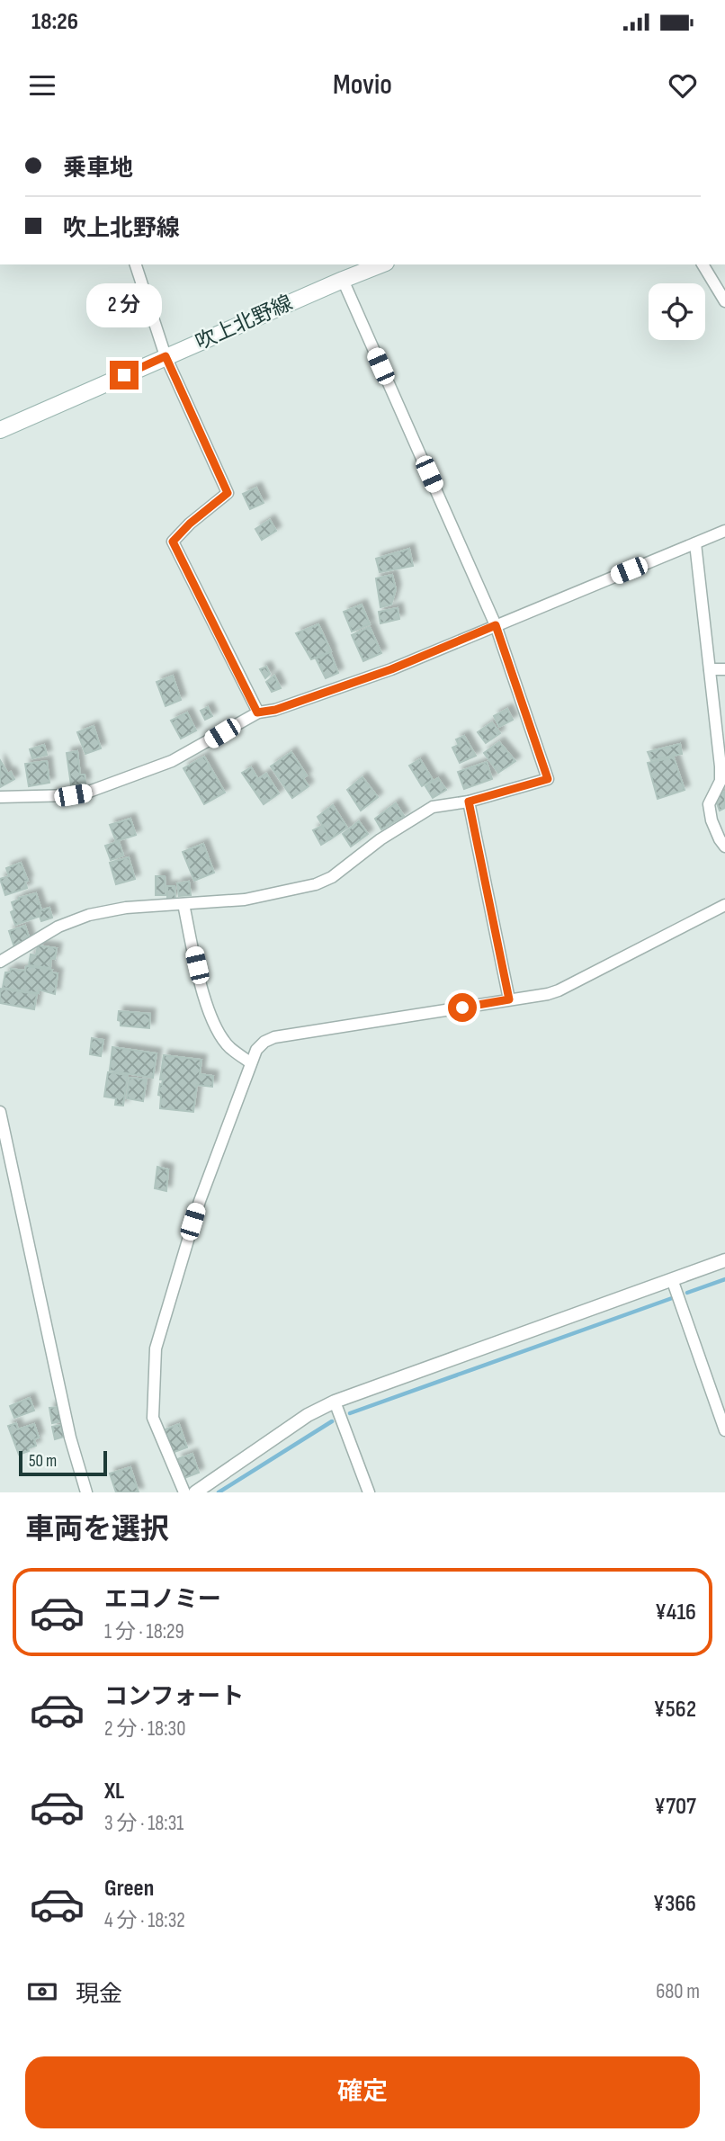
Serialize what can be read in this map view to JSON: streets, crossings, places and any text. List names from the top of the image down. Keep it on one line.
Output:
{"streets":{"main road":["吹上北野線"]},"scale_bar":"50 m","page":{"status":"18:26","header":"Movio","banner":["乗車地","吹上北野線"],"bubble":"2 分","scale":"50 m","heading":"車両を選択","list":[{"name":"エコノミー","note":"1 分 · 18:29","value":"¥416"},{"name":"コンフォート","note":"2 分 · 18:30","value":"¥562"},{"name":"XL","note":"3 分 · 18:31","value":"¥707"},{"name":"Green","note":"4 分 · 18:32","value":"¥366"}],"pay":["現金","680 m"],"buttons":"確定"}}
